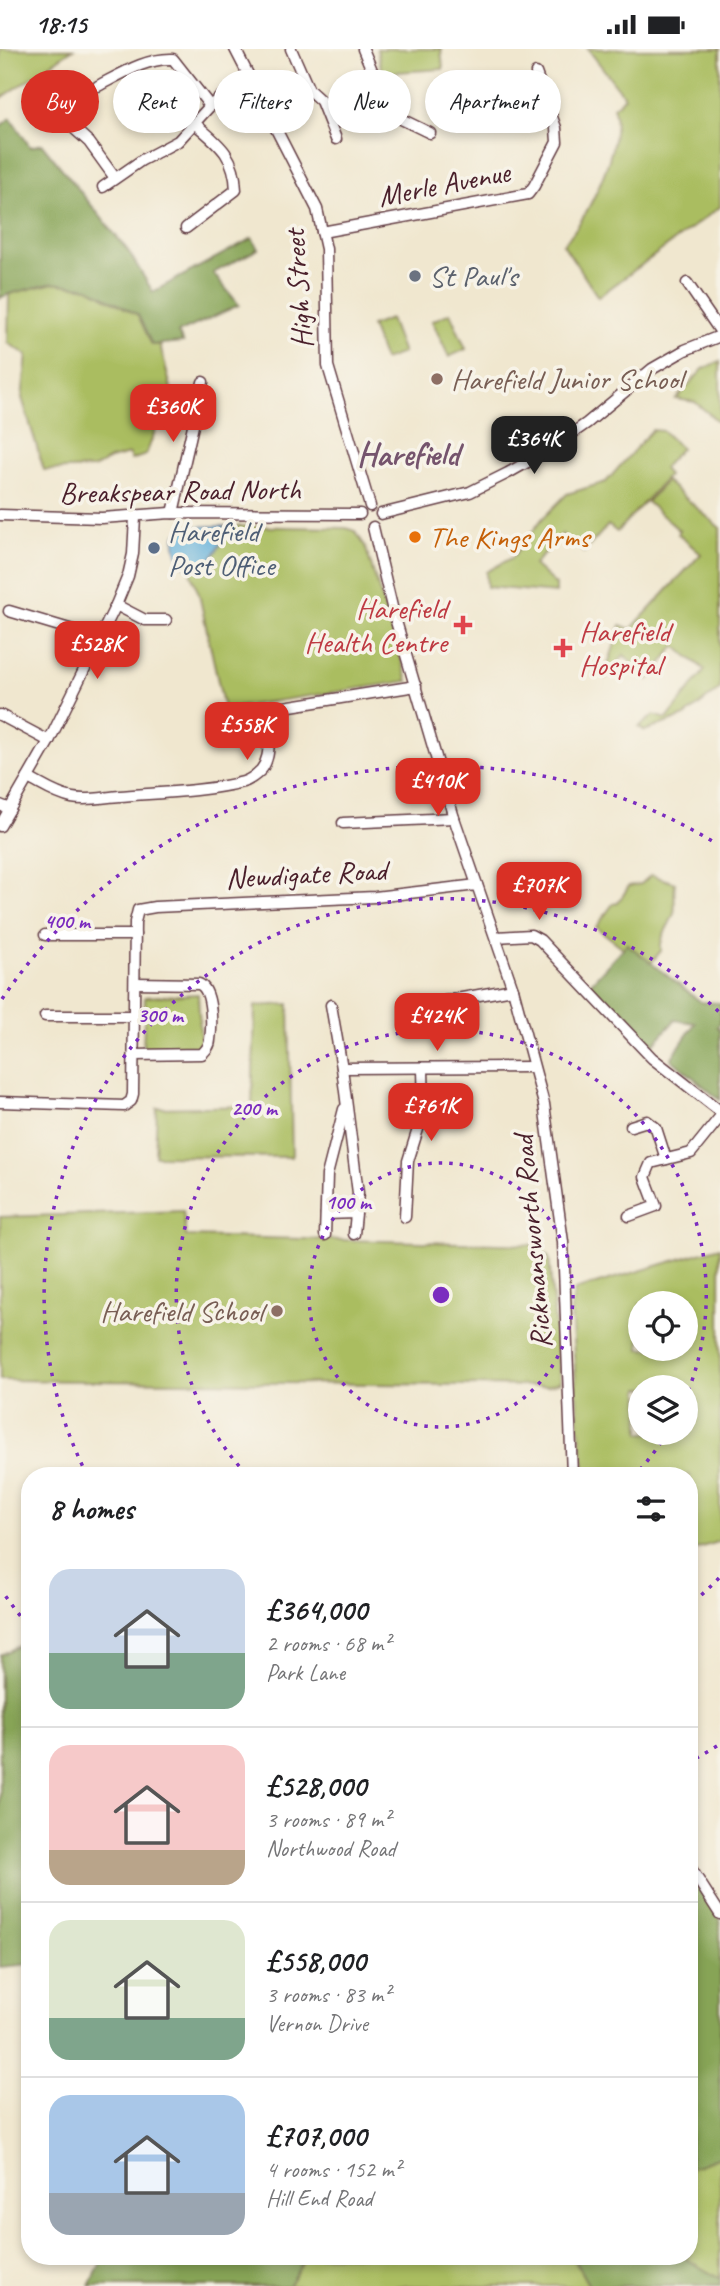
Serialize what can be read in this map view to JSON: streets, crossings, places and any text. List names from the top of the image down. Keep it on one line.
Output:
{"streets":{"street":["Merle Avenue","High Street","Breakspear Road North","Newdigate Road","Rickmansworth Road"]},"crossings":[["Merle Avenue","High Street"],["High Street","Breakspear Road North"],["High Street","Rickmansworth Road"],["Breakspear Road North","Rickmansworth Road"],["Newdigate Road","Rickmansworth Road"]],"districts":["Harefield"],"places":{"other":["St Paul's","Harefield Junior School","The Kings Arms","Harefield Post Office","Harefield School"],"health":["Harefield Health Centre","Harefield Hospital"]},"page":{"status":"18:15","chip":["Buy","Rent","Filters","New","Apartment"],"price":["£360K","£364K","£528K","£558K","£410K","£707K","£424K","£761K"],"heading":"8 homes","list":[{"name":"£364,000","note":"2 rooms · 68 m² · Park Lane"},{"name":"£528,000","note":"3 rooms · 89 m² · Northwood Road"},{"name":"£558,000","note":"3 rooms · 83 m² · Vernon Drive"},{"name":"£707,000","note":"4 rooms · 152 m² · Hill End Road"}]},"rings":["400 m","300 m","200 m","100 m"]}
